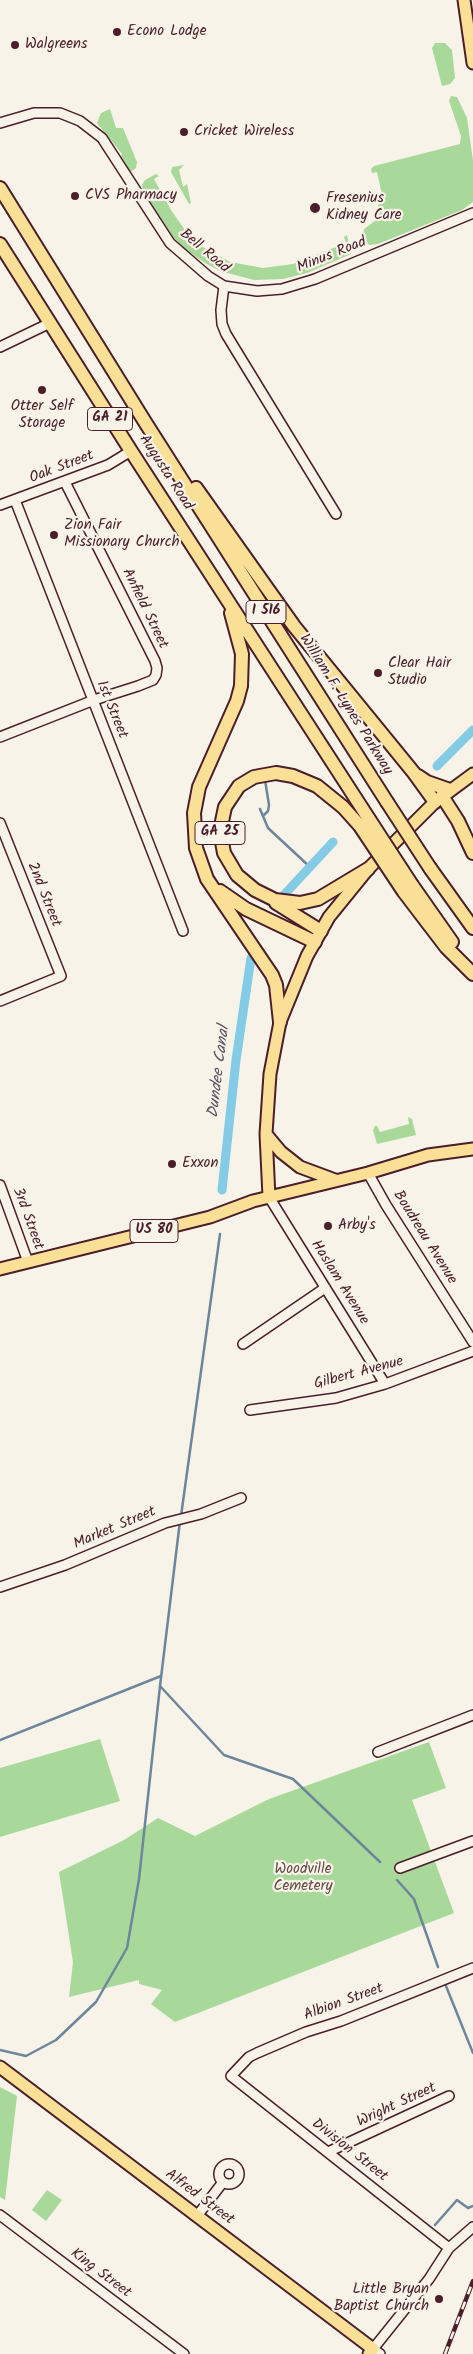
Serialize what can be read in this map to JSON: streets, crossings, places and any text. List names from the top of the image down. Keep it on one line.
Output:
{"streets":{"highway":["GA 21","Augusta Road","I 516","William F. Lynes Parkway","GA 25"],"main road":["US 80","Alfred Street"],"street":["Bell Road","Minus Road","Oak Street","Anfield Street","1st Street","2nd Street","3rd Street","Boudreau Avenue","Haslam Avenue","Gilbert Avenue","Market Street","Albion Street","Wright Street","Division Street","King Street"]},"crossings":[["Bell Road","Minus Road"],["Oak Street","Augusta Road"],["Oak Street","Anfield Street"],["Oak Street","1st Street"],["Augusta Road","I 516"],["Augusta Road","William F. Lynes Parkway"],["Anfield Street","1st Street"],["I 516","GA 25"],["3rd Street","US 80"],["US 80","Boudreau Avenue"],["US 80","Haslam Avenue"],["Haslam Avenue","Gilbert Avenue"],["Albion Street","Division Street"],["Wright Street","Division Street"]],"water":["Dundee Canal"],"parks":["Woodville Cemetery"],"places":["Econo Lodge","Walgreens","Cricket Wireless","CVS Pharmacy","Fresenius Kidney Care","Otter Self Storage","Zion Fair Missionary Church","Clear Hair Studio","Exxon","Arby's","Little Bryan Baptist Church"]}
